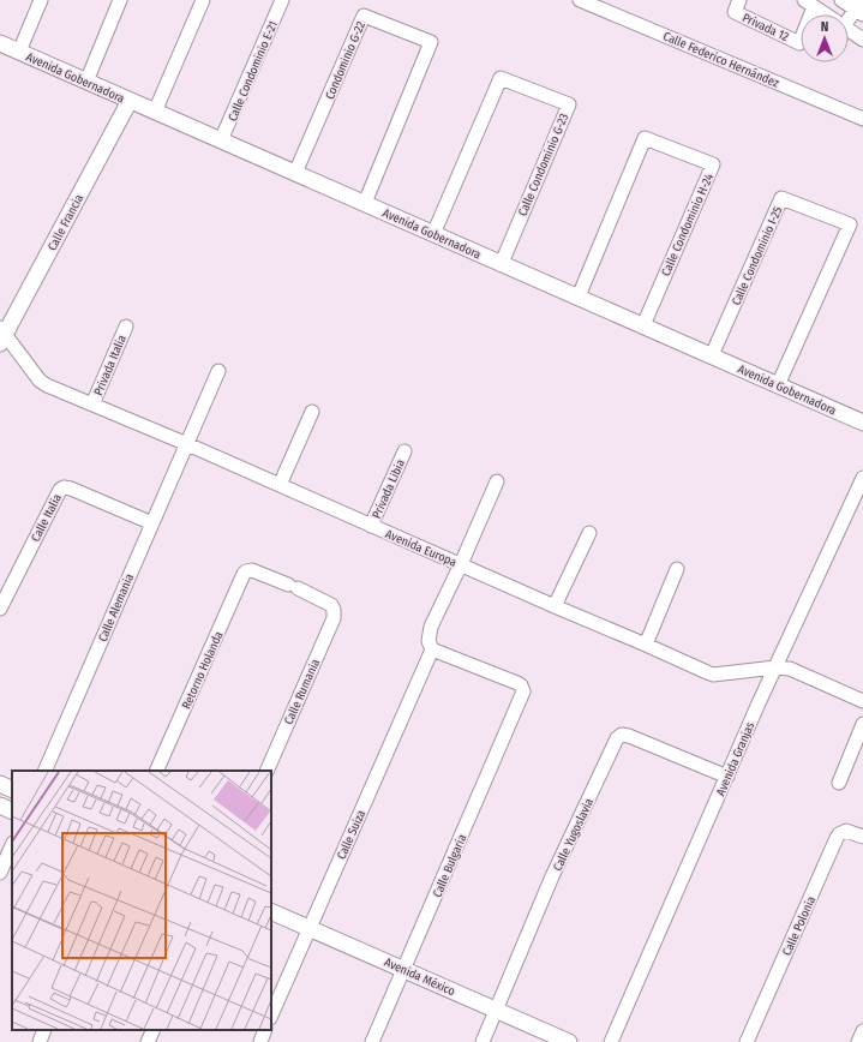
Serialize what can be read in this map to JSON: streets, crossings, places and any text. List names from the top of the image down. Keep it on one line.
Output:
{"streets":{"street":["Privada 12","Calle Federico Hernández","Condominio G-22","Calle Condominio E-21","Avenida Gobernadora","Calle Condominio G-23","Calle Francia","Calle Condominio H-24","Calle Condominio I-25","Privada Italia","Privada Libia","Calle Italia","Avenida Europa","Calle Alemania","Retorno Holanda","Calle Rumania","Avenida Granjas","Calle Suiza","Calle Yugoslavia","Calle Bulgaria","Calle Polonia","Avenida México"]},"crossings":[["Condominio G-22","Avenida Gobernadora"],["Calle Condominio E-21","Avenida Gobernadora"],["Avenida Gobernadora","Calle Condominio G-23"],["Avenida Gobernadora","Calle Francia"],["Avenida Gobernadora","Calle Condominio H-24"],["Avenida Gobernadora","Calle Condominio I-25"],["Calle Francia","Avenida Europa"],["Privada Italia","Avenida Europa"],["Privada Libia","Avenida Europa"],["Calle Italia","Calle Alemania"],["Avenida Europa","Calle Alemania"],["Avenida Europa","Avenida Granjas"],["Avenida Europa","Calle Suiza"],["Retorno Holanda","Calle Rumania"],["Avenida Granjas","Calle Yugoslavia"],["Calle Suiza","Calle Bulgaria"],["Calle Suiza","Avenida México"],["Calle Yugoslavia","Avenida México"],["Calle Bulgaria","Avenida México"]],"north":"top"}
